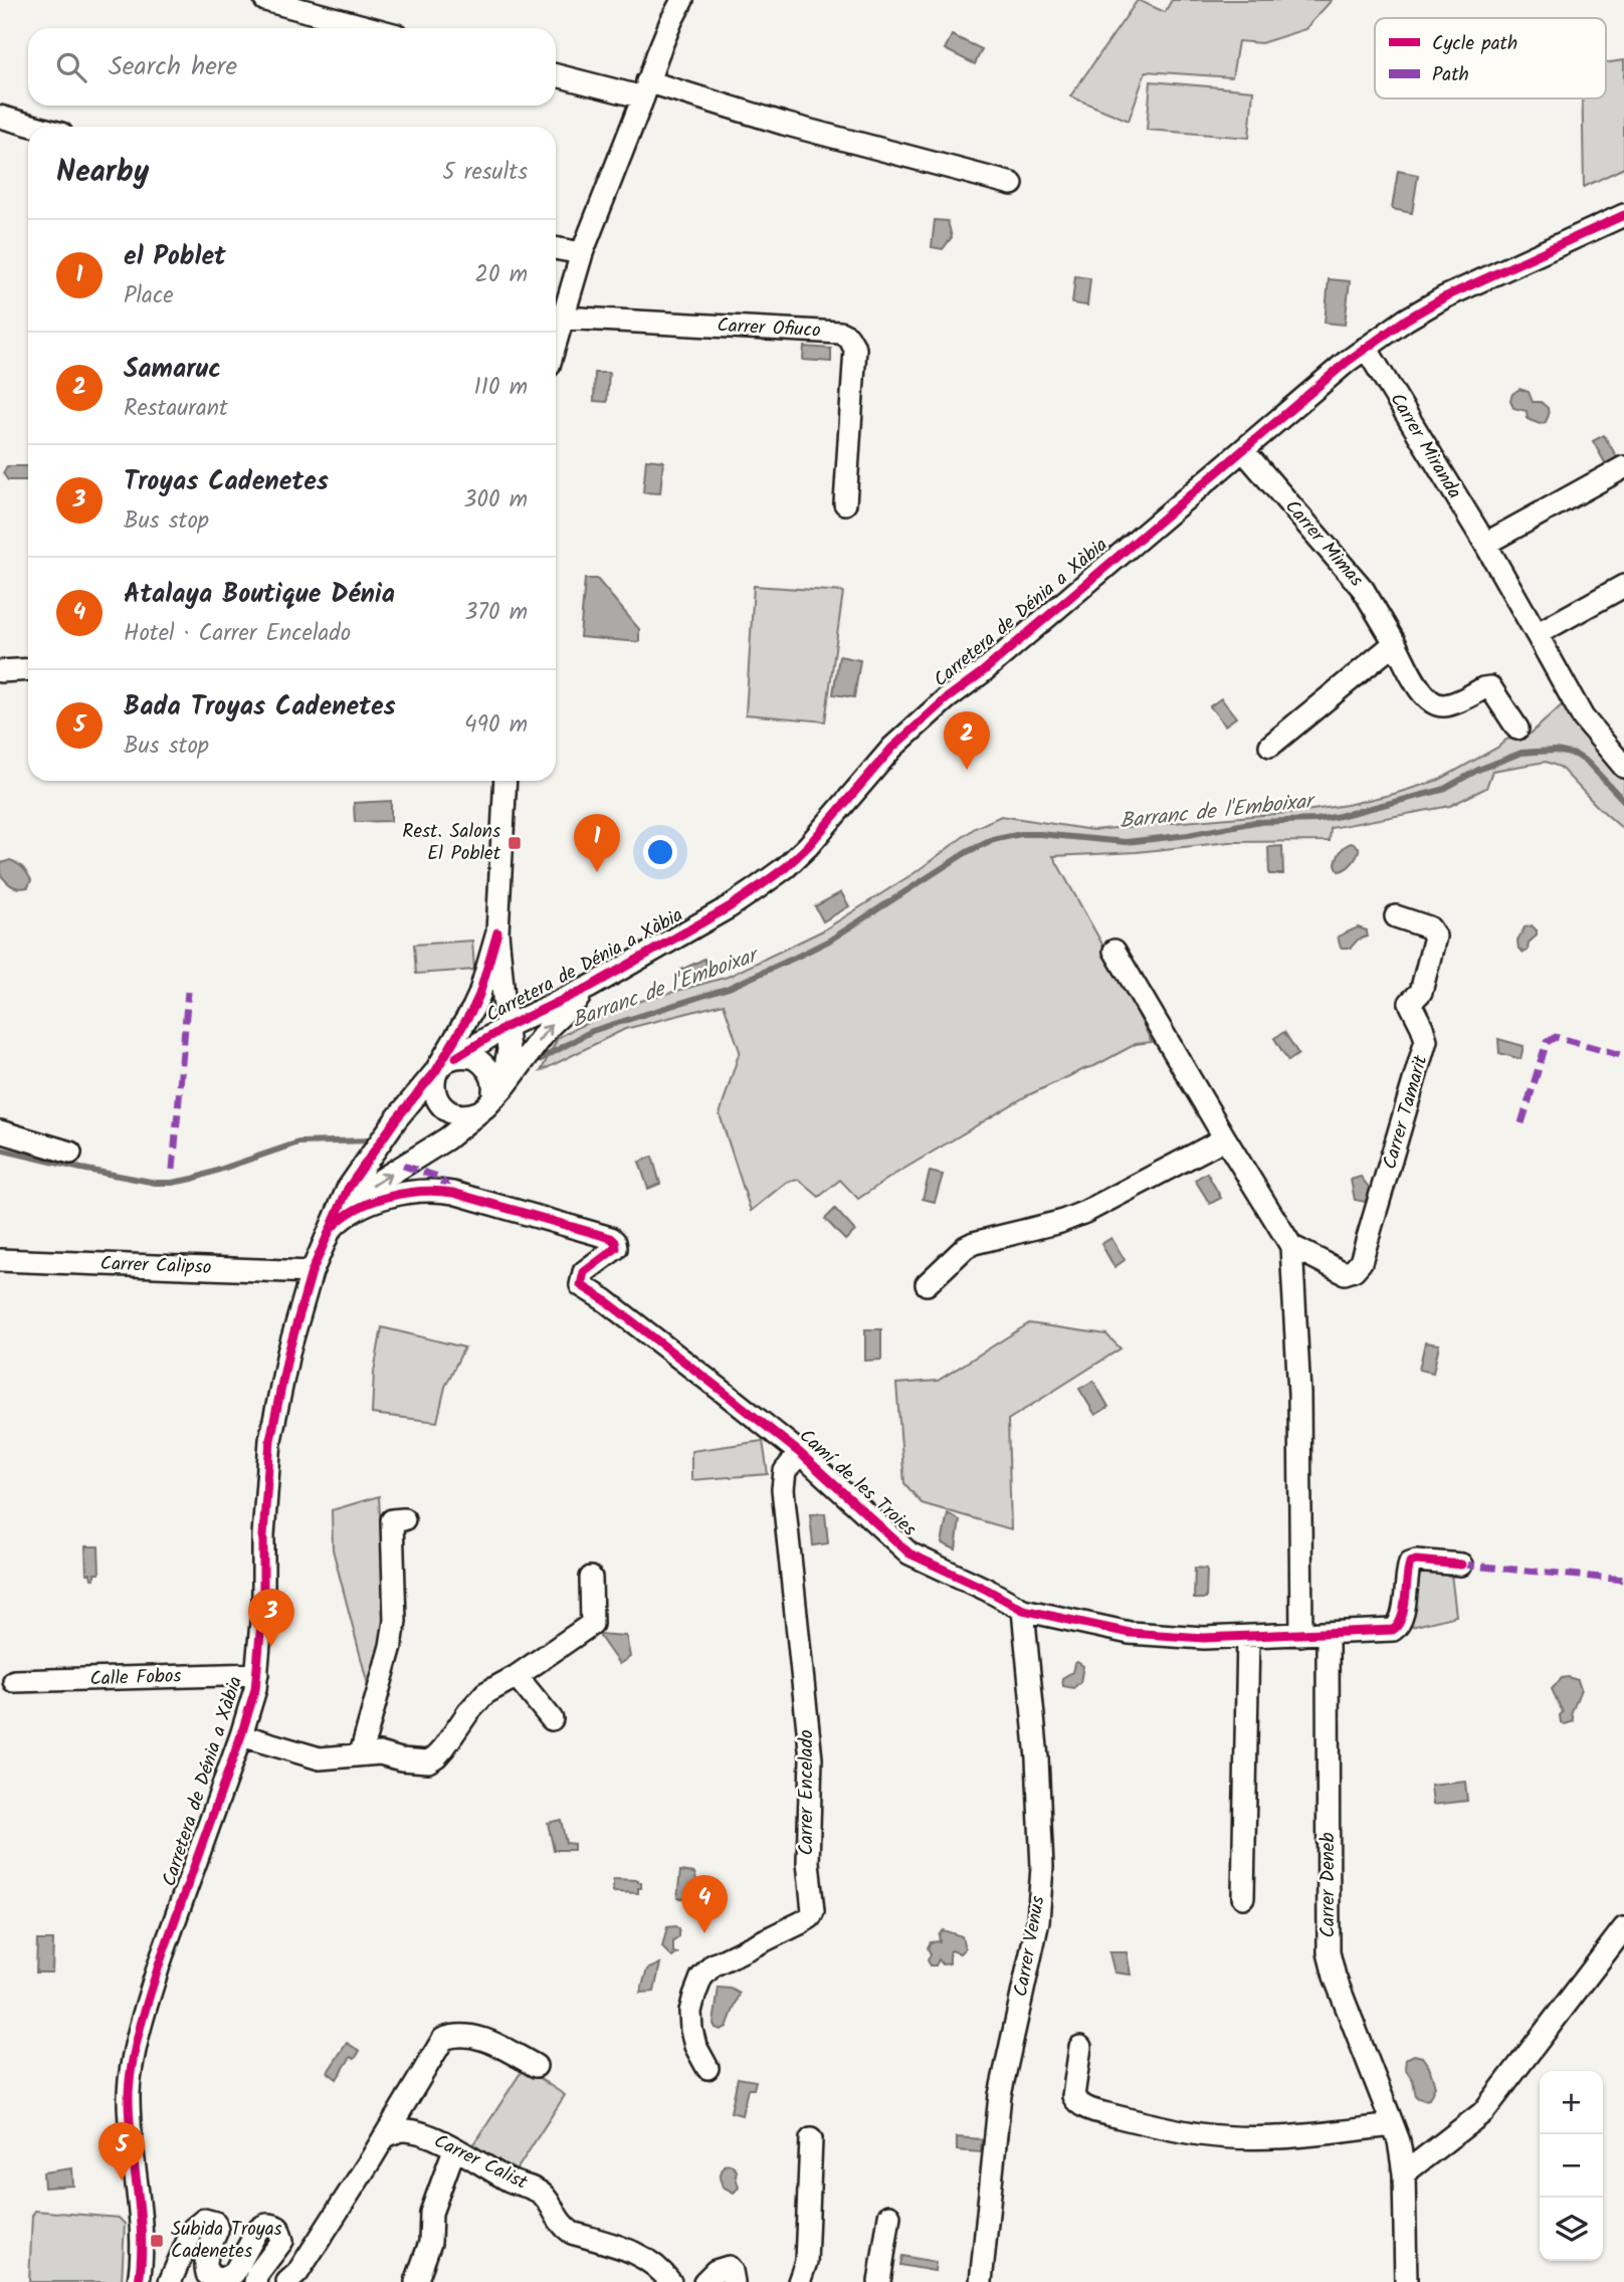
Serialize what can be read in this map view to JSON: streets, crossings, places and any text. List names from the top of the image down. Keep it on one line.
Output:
{"streets":{"street":["Carrer Ofiuco","Carrer Miranda","Carrer Mimas","Carretera de Dénia a Xàbia","Carrer Tamarit","Carrer Calipso","Camí de les Troies","Calle Fobos","Carrer Encelado","Carrer Deneb","Carrer Venus","Carrer Calist"]},"crossings":[["Carrer Miranda","Carretera de Dénia a Xàbia"],["Carrer Mimas","Carretera de Dénia a Xàbia"],["Carretera de Dénia a Xàbia","Carrer Calipso"],["Carretera de Dénia a Xàbia","Camí de les Troies"],["Carretera de Dénia a Xàbia","Calle Fobos"],["Camí de les Troies","Carrer Encelado"],["Camí de les Troies","Carrer Deneb"],["Camí de les Troies","Carrer Venus"]],"water":["Barranc de l'Emboixar"],"places":{"transit":["Rest. Salons El Poblet","Subida Troyas Cadenetes"]},"legend":["Cycle path","Path"],"page":{"search":"Search here","heading":["Nearby","5 results"],"list":[{"mark":"1","name":"el Poblet","note":"Place","value":"20 m"},{"mark":"2","name":"Samaruc","note":"Restaurant","value":"110 m"},{"mark":"3","name":"Troyas Cadenetes","note":"Bus stop","value":"300 m"},{"mark":"4","name":"Atalaya Boutique Dénia","note":"Hotel · Carrer Encelado","value":"370 m"},{"mark":"5","name":"Bada Troyas Cadenetes","note":"Bus stop","value":"490 m"}],"pins":["2","1","3","4","5"],"map_buttons":["+","−"]}}
